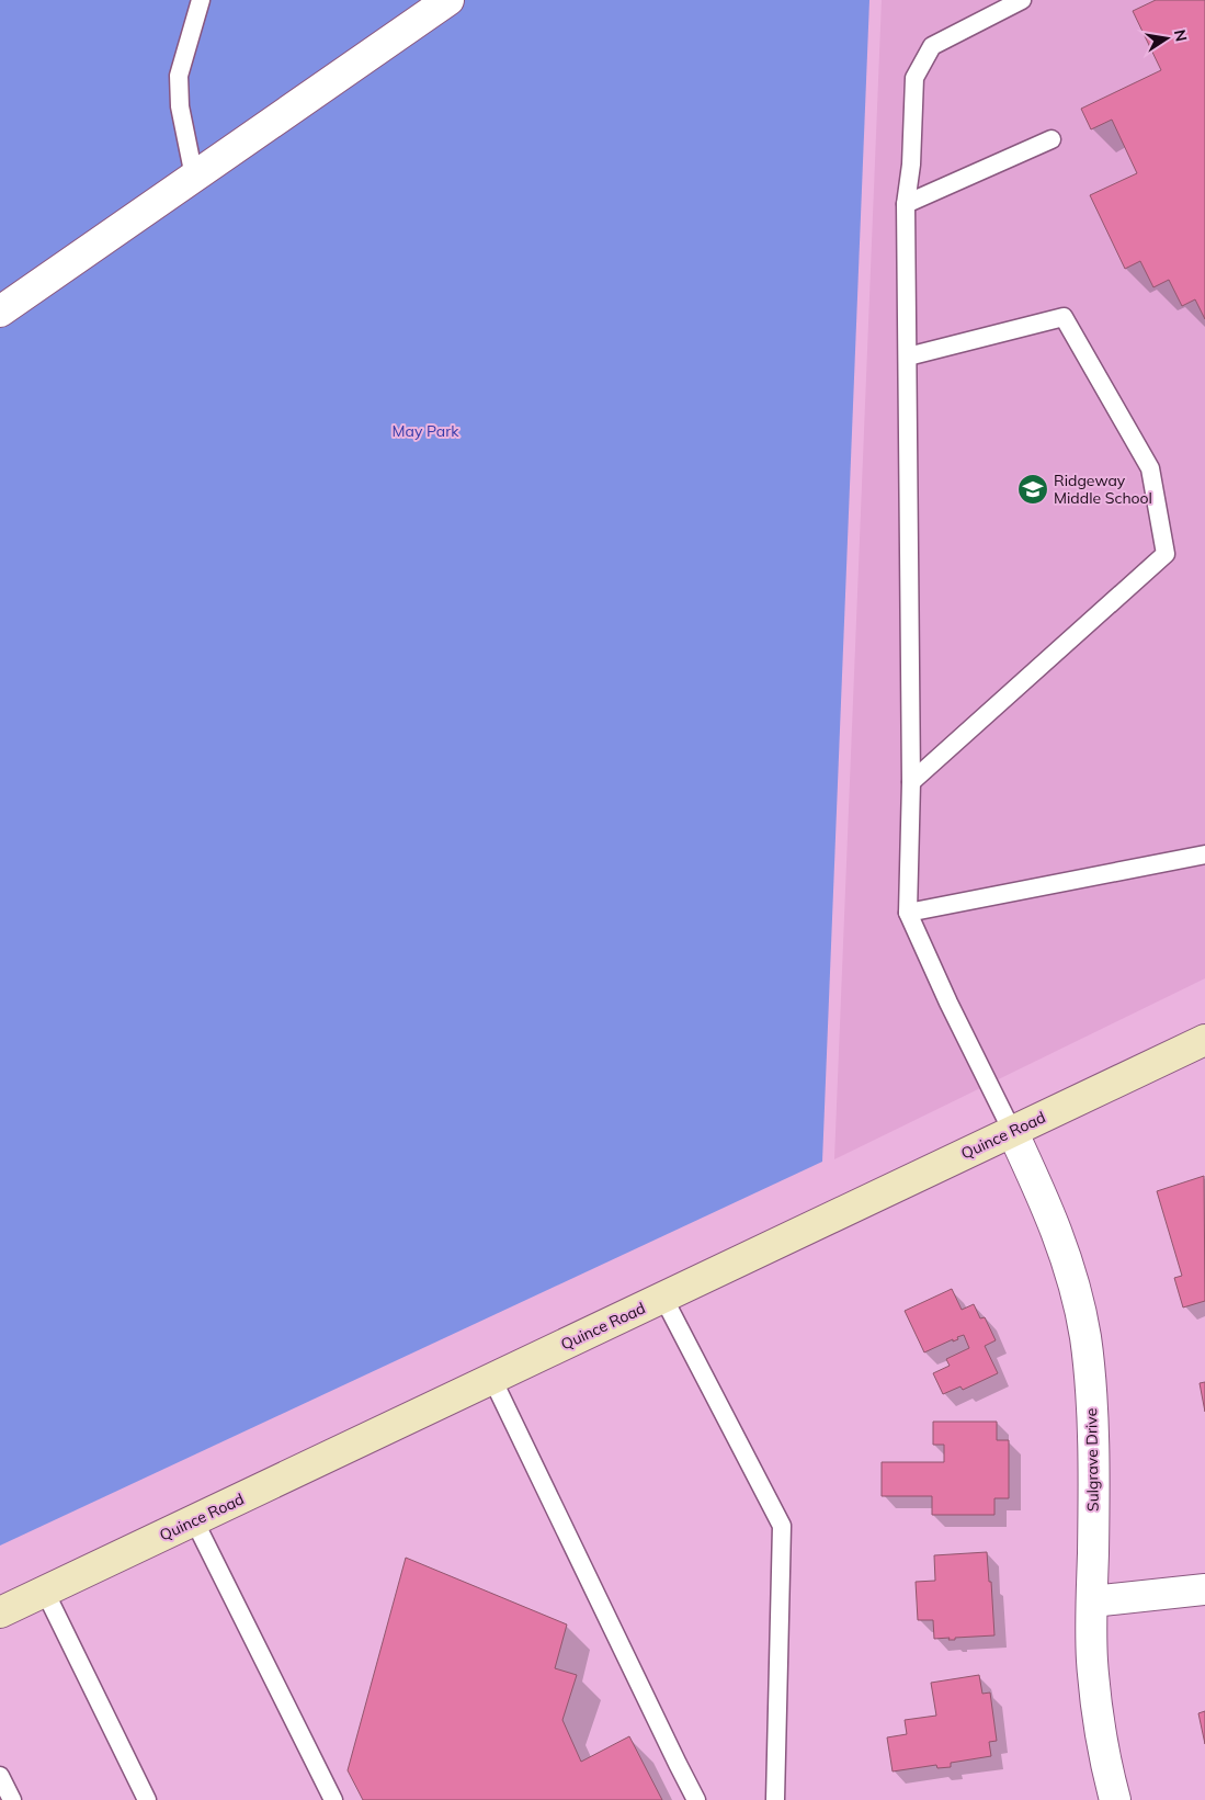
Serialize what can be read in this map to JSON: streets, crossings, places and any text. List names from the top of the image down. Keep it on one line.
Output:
{"streets":{"main road":["Quince Road"],"street":["Sulgrave Drive"]},"crossings":[["Quince Road","Sulgrave Drive"]],"parks":["May Park"],"places":{"school or university":["Ridgeway Middle School"]},"north":"right"}
